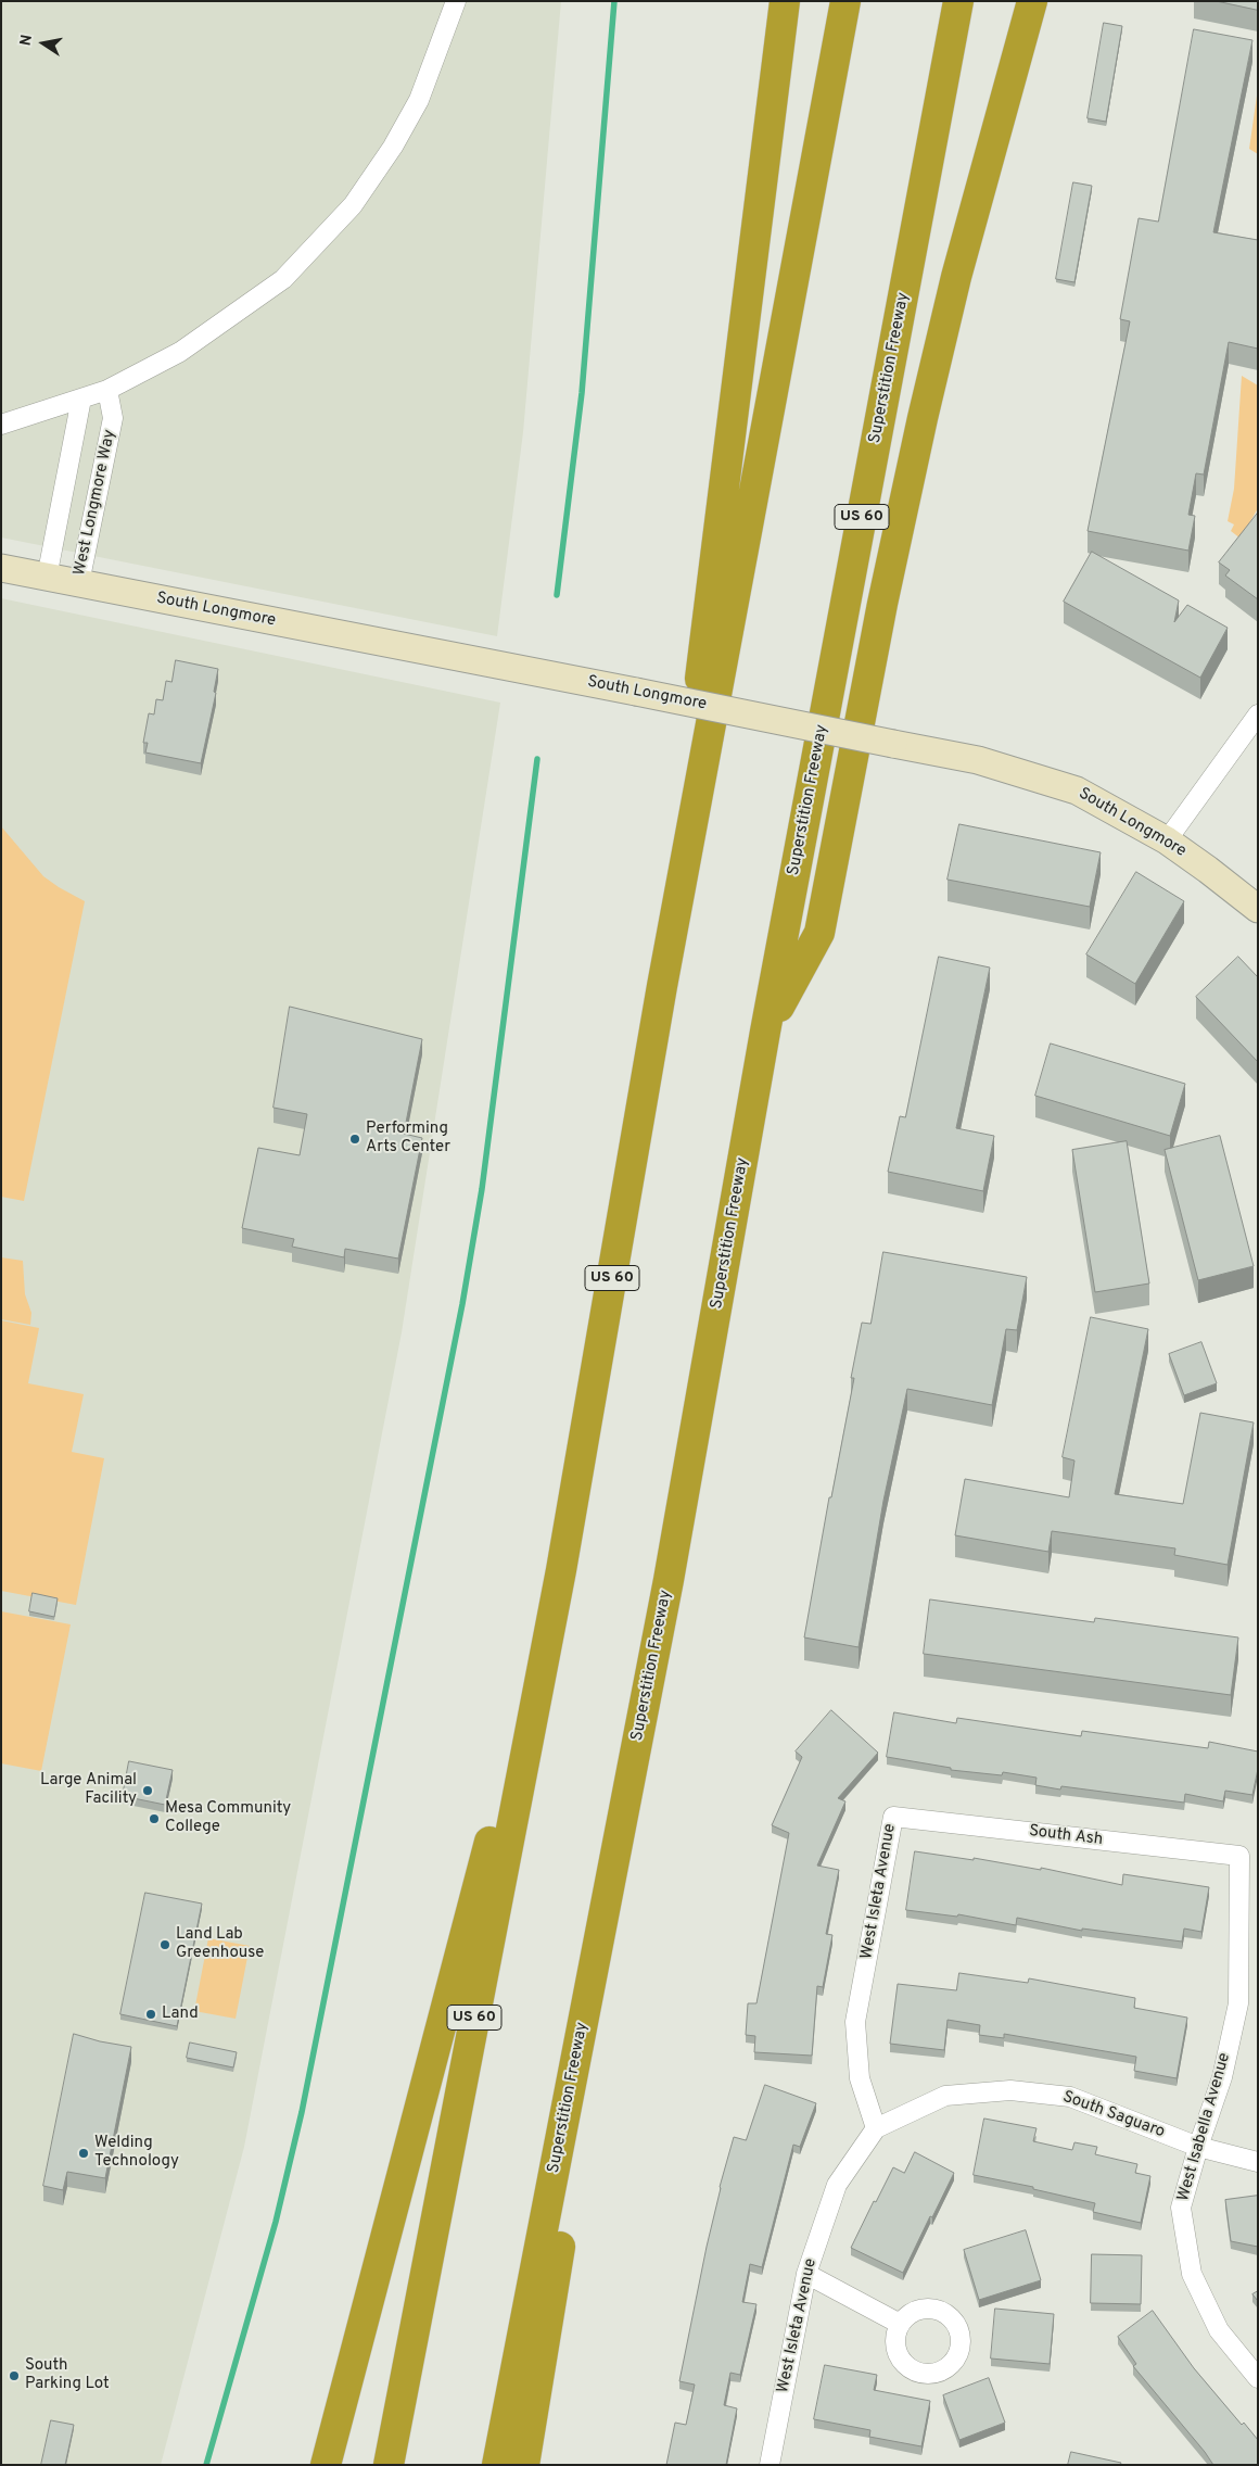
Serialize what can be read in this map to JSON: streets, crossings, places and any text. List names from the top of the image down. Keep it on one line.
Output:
{"streets":{"highway":["Superstition Freeway","US 60"],"street":["West Longmore Way","South Longmore","South Ash","West Isleta Avenue","South Saguaro","West Isabella Avenue"]},"crossings":[["West Longmore Way","South Longmore"],["South Ash","West Isleta Avenue"],["South Ash","West Isabella Avenue"],["West Isleta Avenue","South Saguaro"],["South Saguaro","West Isabella Avenue"]],"places":["Performing Arts Center","Large Animal Facility","Mesa Community College","Land Lab Greenhouse","Land","Welding Technology","South Parking Lot"],"north":"left"}
